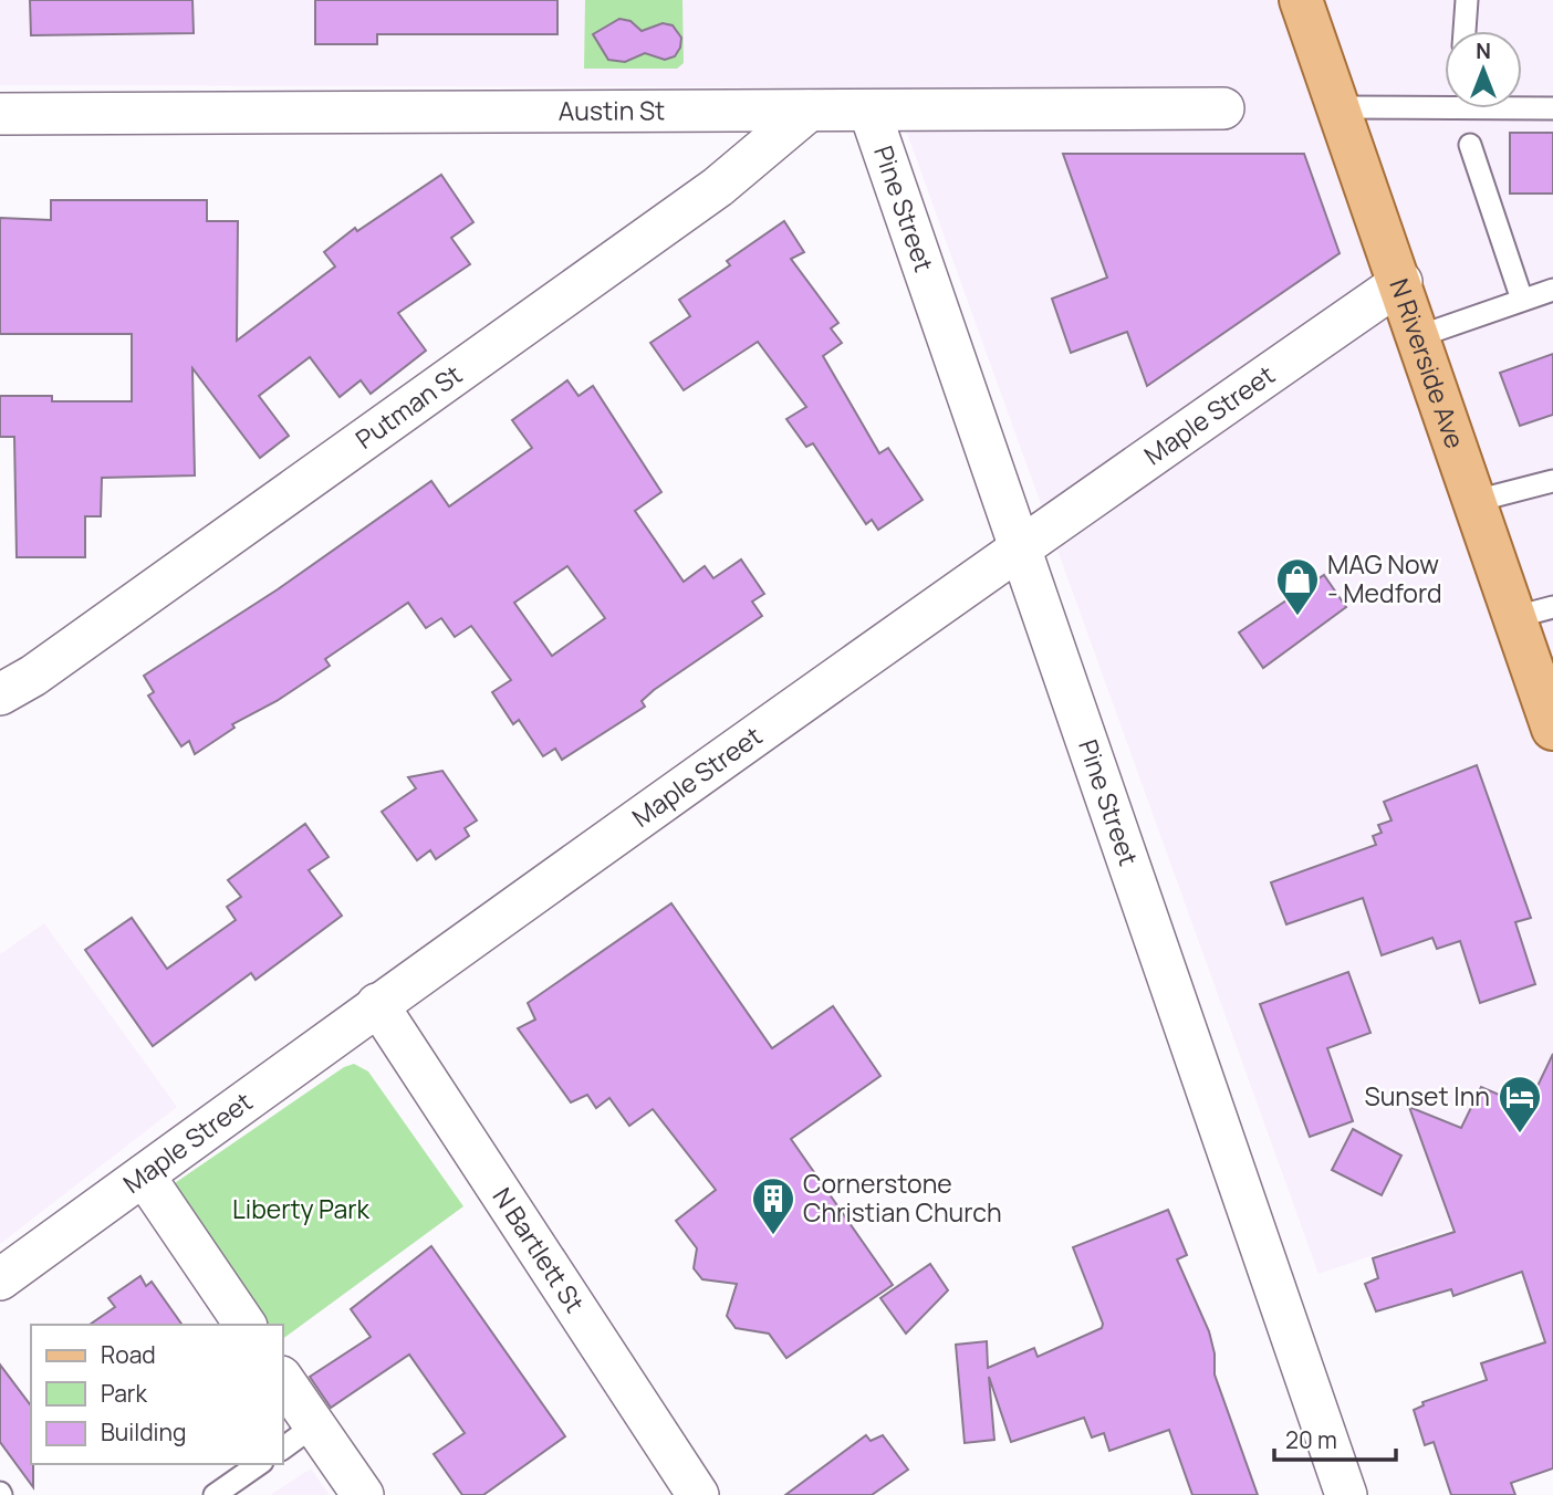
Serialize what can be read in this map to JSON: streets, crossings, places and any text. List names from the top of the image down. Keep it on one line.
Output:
{"streets":{"main road":["N Riverside Ave"],"street":["Austin St","Pine Street","Putman St","Maple Street","N Bartlett St"]},"crossings":[["Austin St","Pine Street"],["Austin St","Putman St"],["Pine Street","Maple Street"],["N Riverside Ave","Maple Street"],["Maple Street","N Bartlett St"]],"parks":["Liberty Park"],"places":{"shop":["MAG Now - Medford"],"hotel":["Sunset Inn"],"building":["Cornerstone Christian Church"]},"legend":["Road","Park","Building"],"scale_bar":"20 m","north":"top"}
